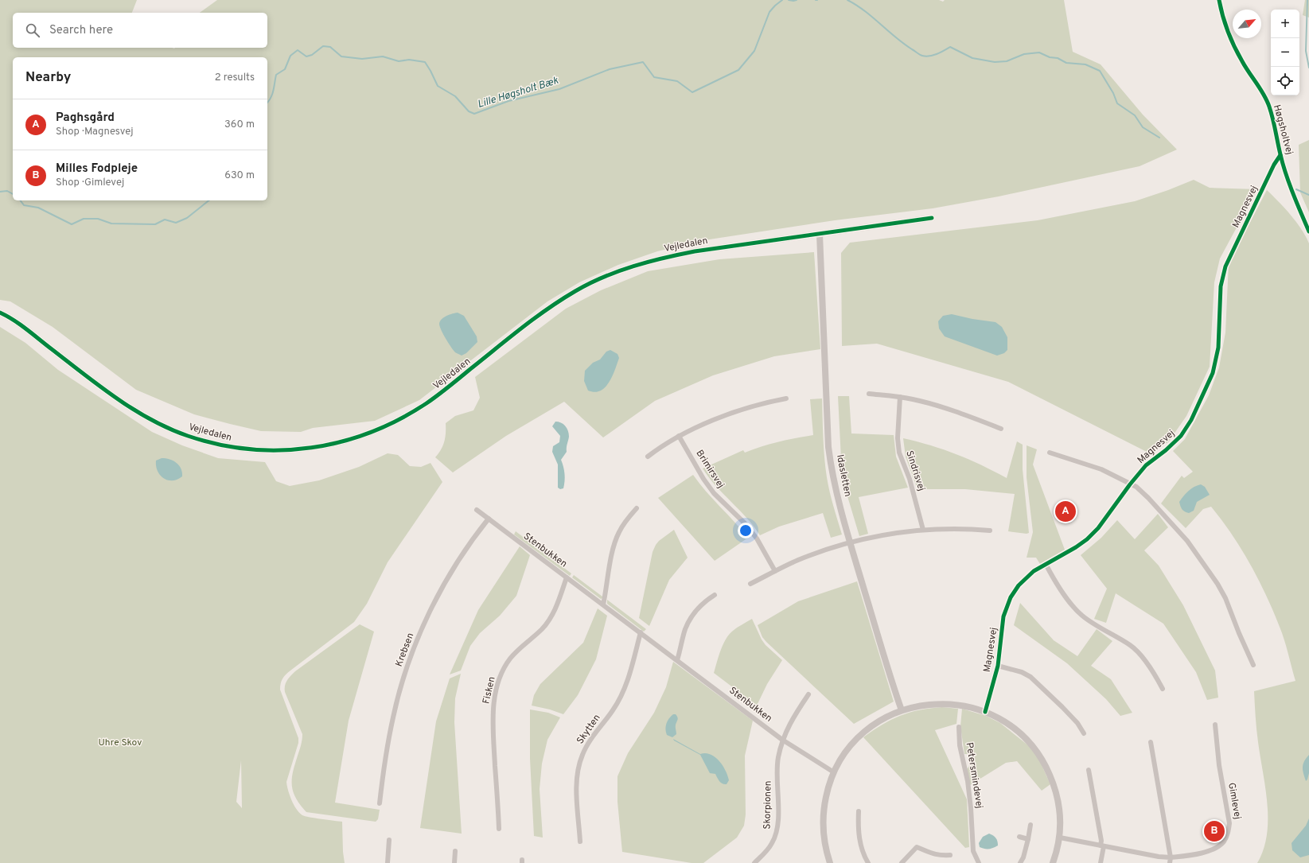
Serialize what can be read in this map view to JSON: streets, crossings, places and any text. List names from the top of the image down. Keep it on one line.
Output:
{"streets":{"street":["Høgsholtvej","Magnesvej","Vejledalen","Brimirsvej","Sindrisvej","Idasletten","Stenbukken","Krebsen","Fisken","Skytten","Petersmindevej","Gimlevej","Skorpionen"]},"crossings":[["Høgsholtvej","Magnesvej"],["Vejledalen","Idasletten"],["Stenbukken","Krebsen"],["Stenbukken","Fisken"],["Stenbukken","Skytten"],["Stenbukken","Skorpionen"]],"water":["Lille Høgsholt Bæk"],"parks":["Uhre Skov"],"north":"top right","page":{"map_buttons":["+","−"],"search":"Search here","heading":["Nearby","2 results"],"list":[{"mark":"A","name":"Paghsgård","note":"Shop · Magnesvej","value":"360 m"},{"mark":"B","name":"Milles Fodpleje","note":"Shop · Gimlevej","value":"630 m"}],"pins":["A","B"]}}
